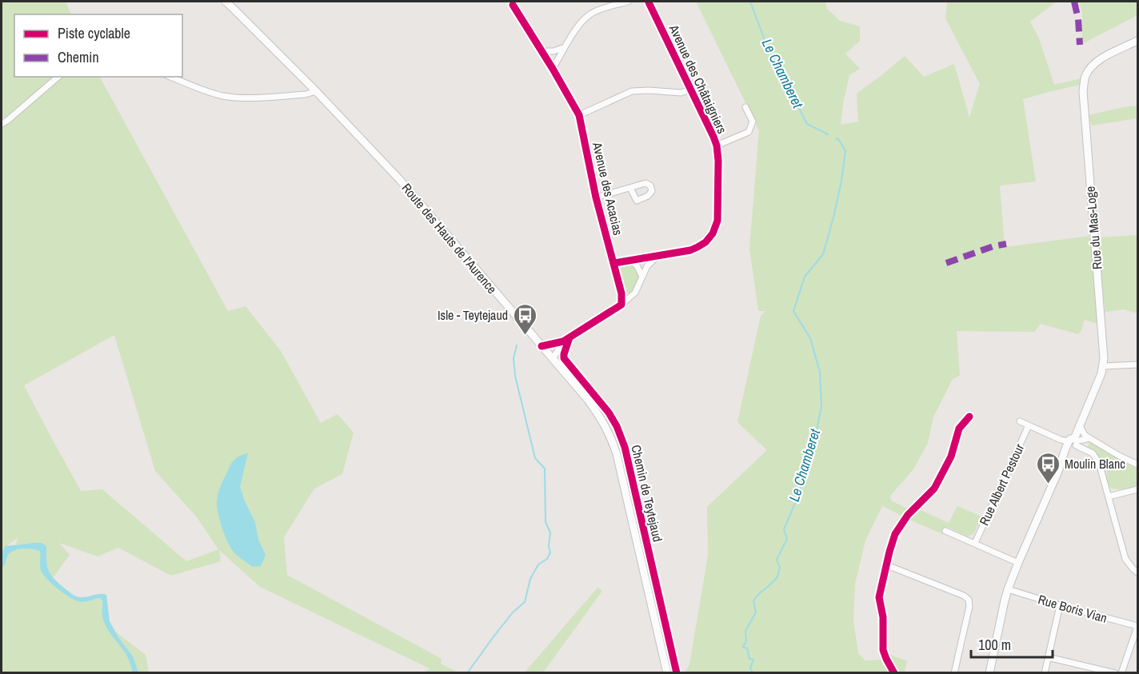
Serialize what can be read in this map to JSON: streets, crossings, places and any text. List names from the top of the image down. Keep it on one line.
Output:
{"streets":{"main road":["Rue du Mas-Loge","Route des Hauts de l'Aurence"],"street":["Avenue des Châtaigniers","Avenue des Acacias","Rue Albert Pestour","Rue Boris Vian"],"cycle path":["Chemin de Teytejaud"]},"crossings":[["Avenue des Châtaigniers","Avenue des Acacias"],["Rue du Mas-Loge","Rue Boris Vian"]],"water":["Le Chamberet"],"places":{"bus stop":["Isle - Teytejaud","Moulin Blanc"]},"legend":["Piste cyclable","Chemin"],"scale_bar":"100 m"}
